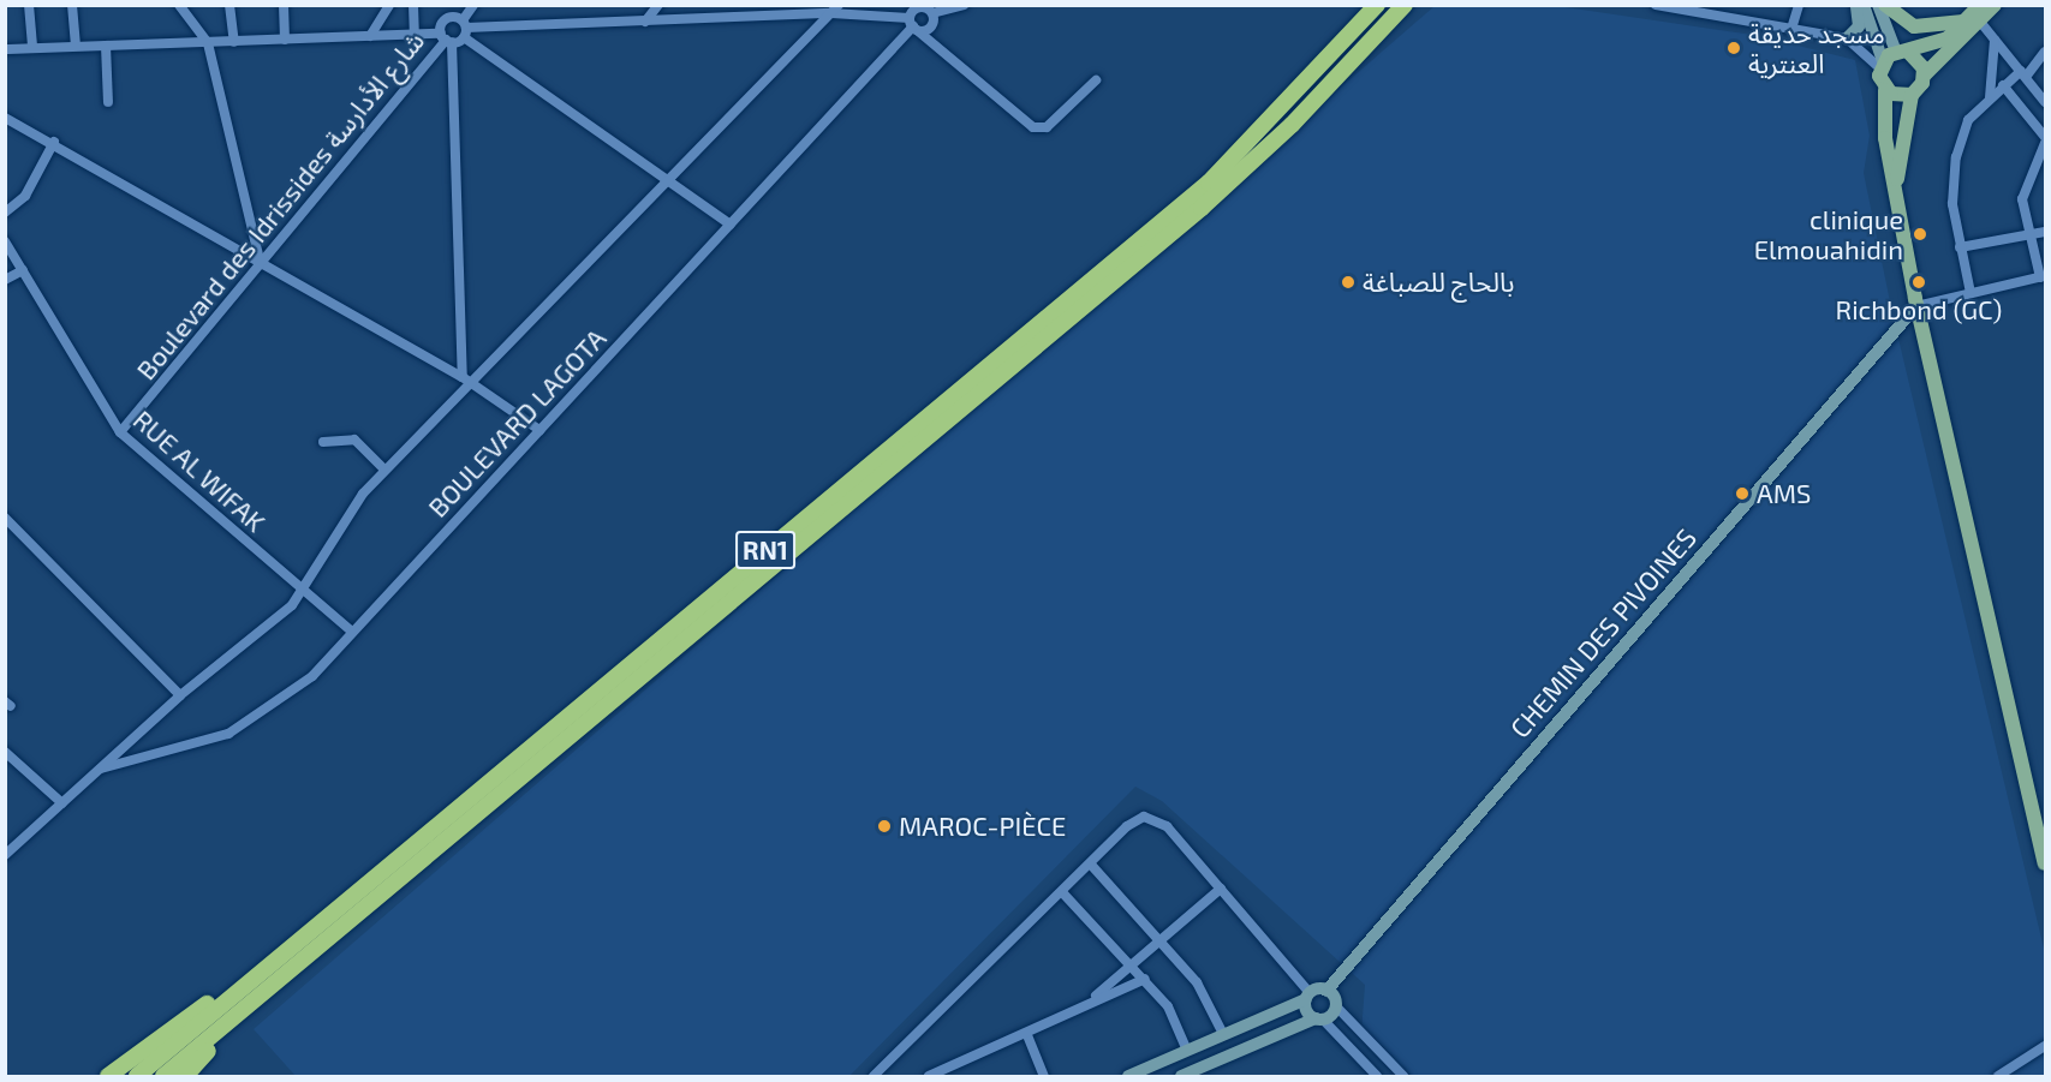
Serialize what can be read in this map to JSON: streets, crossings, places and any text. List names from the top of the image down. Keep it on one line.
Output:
{"streets":{"highway":["RN1"],"street":["Boulevard des Idrissides شارع الأدارسة","BOULEVARD LAGOTA","RUE AL WIFAK","CHEMIN DES PIVOINES"]},"crossings":[["Boulevard des Idrissides شارع الأدارسة","RUE AL WIFAK"],["BOULEVARD LAGOTA","RUE AL WIFAK"]],"places":["مسجد حديقة العنترية","clinique Elmouahidin","بالحاج للصباغة","Richbond (GC)","AMS","MAROC-PIÈCE"]}
